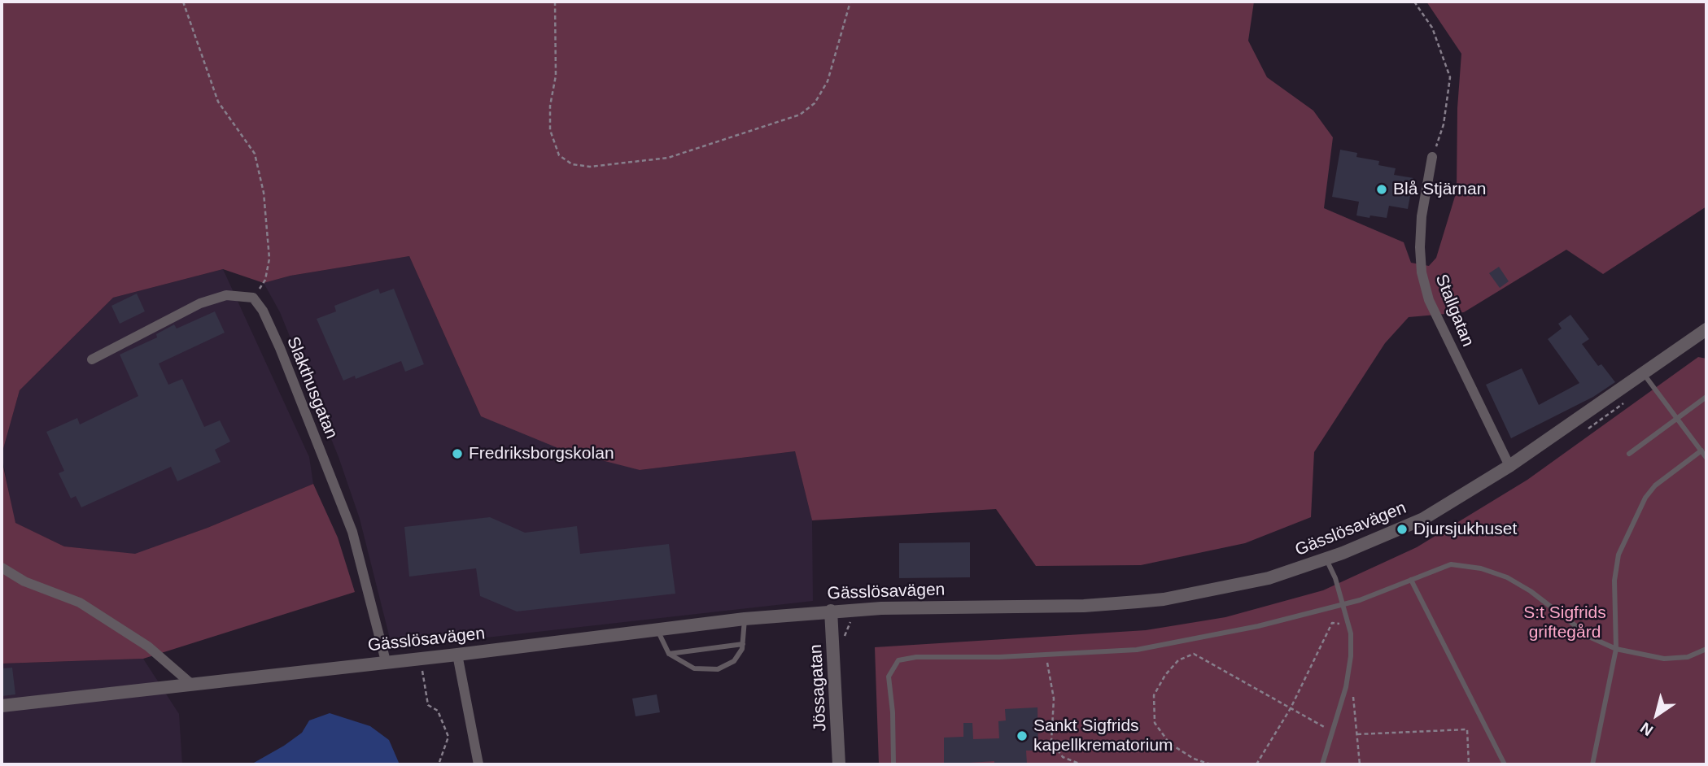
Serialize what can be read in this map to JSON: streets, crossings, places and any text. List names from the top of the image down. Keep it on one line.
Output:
{"streets":{"street":["Stallgatan","Slakthusgatan","Gässlösavägen","Jössagatan"]},"crossings":[["Stallgatan","Gässlösavägen"],["Slakthusgatan","Gässlösavägen"],["Gässlösavägen","Jössagatan"]],"parks":["S:t Sigfrids griftegård"],"places":["Blå Stjärnan","Fredriksborgskolan","Djursjukhuset","Sankt Sigfrids kapellkrematorium"],"north":"bottom left"}
